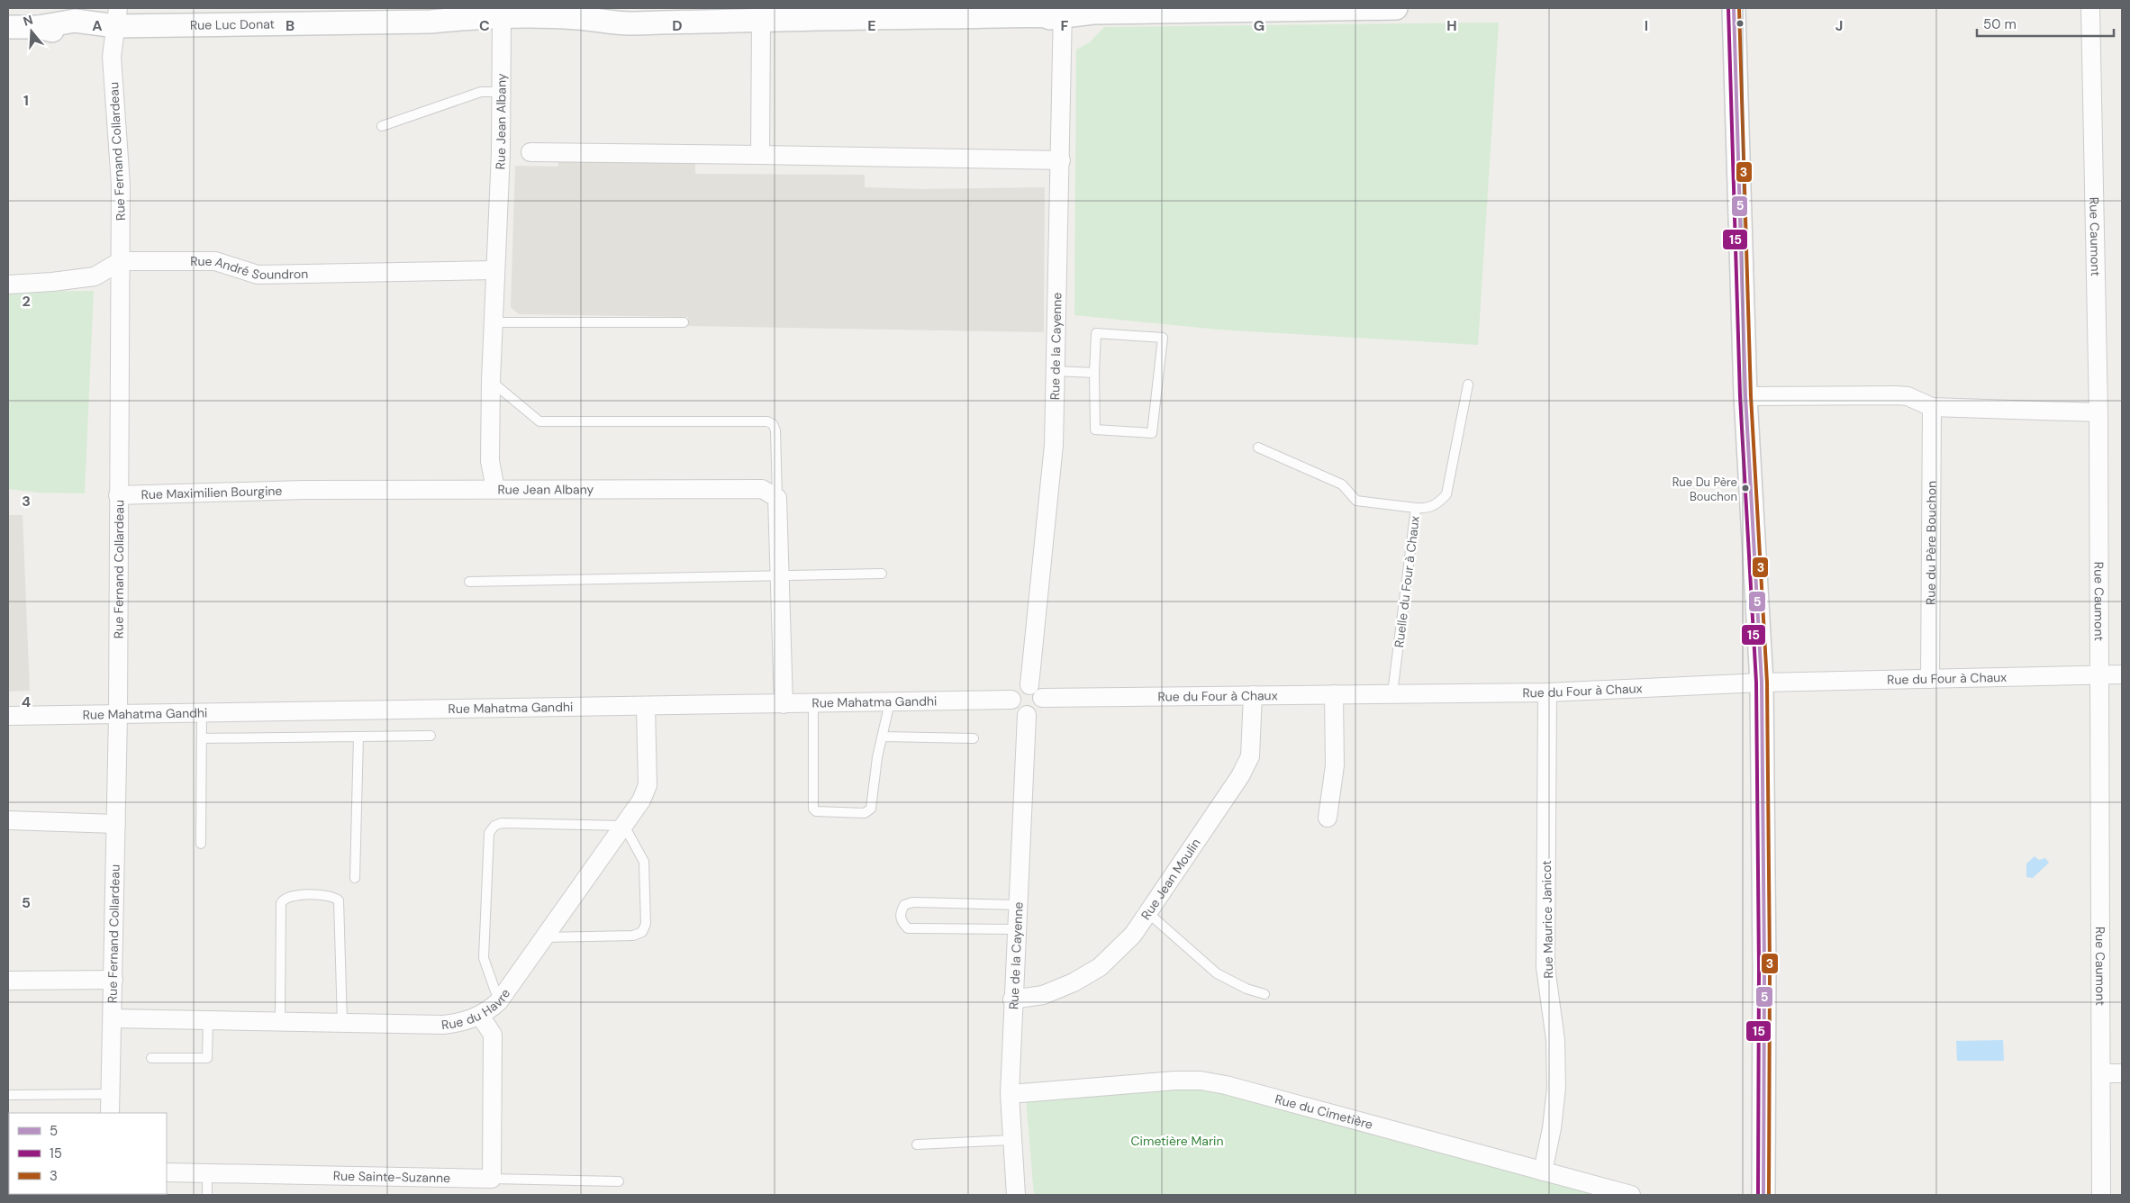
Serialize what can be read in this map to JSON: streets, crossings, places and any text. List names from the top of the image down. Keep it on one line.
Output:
{"streets":{"street":["Rue Luc Donat","Rue Jean Albany","Rue Fernand Collardeau","Rue Caumont","Rue André Soundron","Rue de la Cayenne","Rue Maximilien Bourgine","Rue du Père Bouchon","Rue du Four à Chaux","Rue Mahatma Gandhi","Rue Jean Moulin","Rue Maurice Janicot","Rue du Havre","Rue du Cimetière","Rue Sainte-Suzanne"],"lane":["Ruelle du Four à Chaux"]},"crossings":[["Rue Luc Donat","Rue Jean Albany"],["Rue Luc Donat","Rue Fernand Collardeau"],["Rue Luc Donat","Rue de la Cayenne"],["Rue Jean Albany","Rue André Soundron"],["Rue Jean Albany","Rue Maximilien Bourgine"],["Rue Fernand Collardeau","Rue André Soundron"],["Rue Fernand Collardeau","Rue Maximilien Bourgine"],["Rue Fernand Collardeau","Rue Mahatma Gandhi"],["Rue Fernand Collardeau","Rue du Havre"],["Rue Caumont","Rue du Four à Chaux"],["Rue de la Cayenne","Rue du Four à Chaux"],["Rue de la Cayenne","Rue Mahatma Gandhi"],["Rue de la Cayenne","Rue Jean Moulin"],["Rue de la Cayenne","Rue du Cimetière"],["Rue du Père Bouchon","Rue du Four à Chaux"],["Ruelle du Four à Chaux","Rue du Four à Chaux"],["Rue du Four à Chaux","Rue Mahatma Gandhi"],["Rue du Four à Chaux","Rue Jean Moulin"],["Rue du Four à Chaux","Rue Maurice Janicot"],["Rue Mahatma Gandhi","Rue du Havre"],["Rue Maurice Janicot","Rue du Cimetière"]],"parks":["Cimetière Marin"],"places":["Rue Du Père Bouchon"],"lines":["transit line 5","transit line 15","transit line 3"],"legend":["5","15","3"],"scale_bar":"50 m","north":"top","grid":{"columns":["A","B","C","D","E","F","G","H","I","J"],"rows":["1","2","3","4","5"]}}
